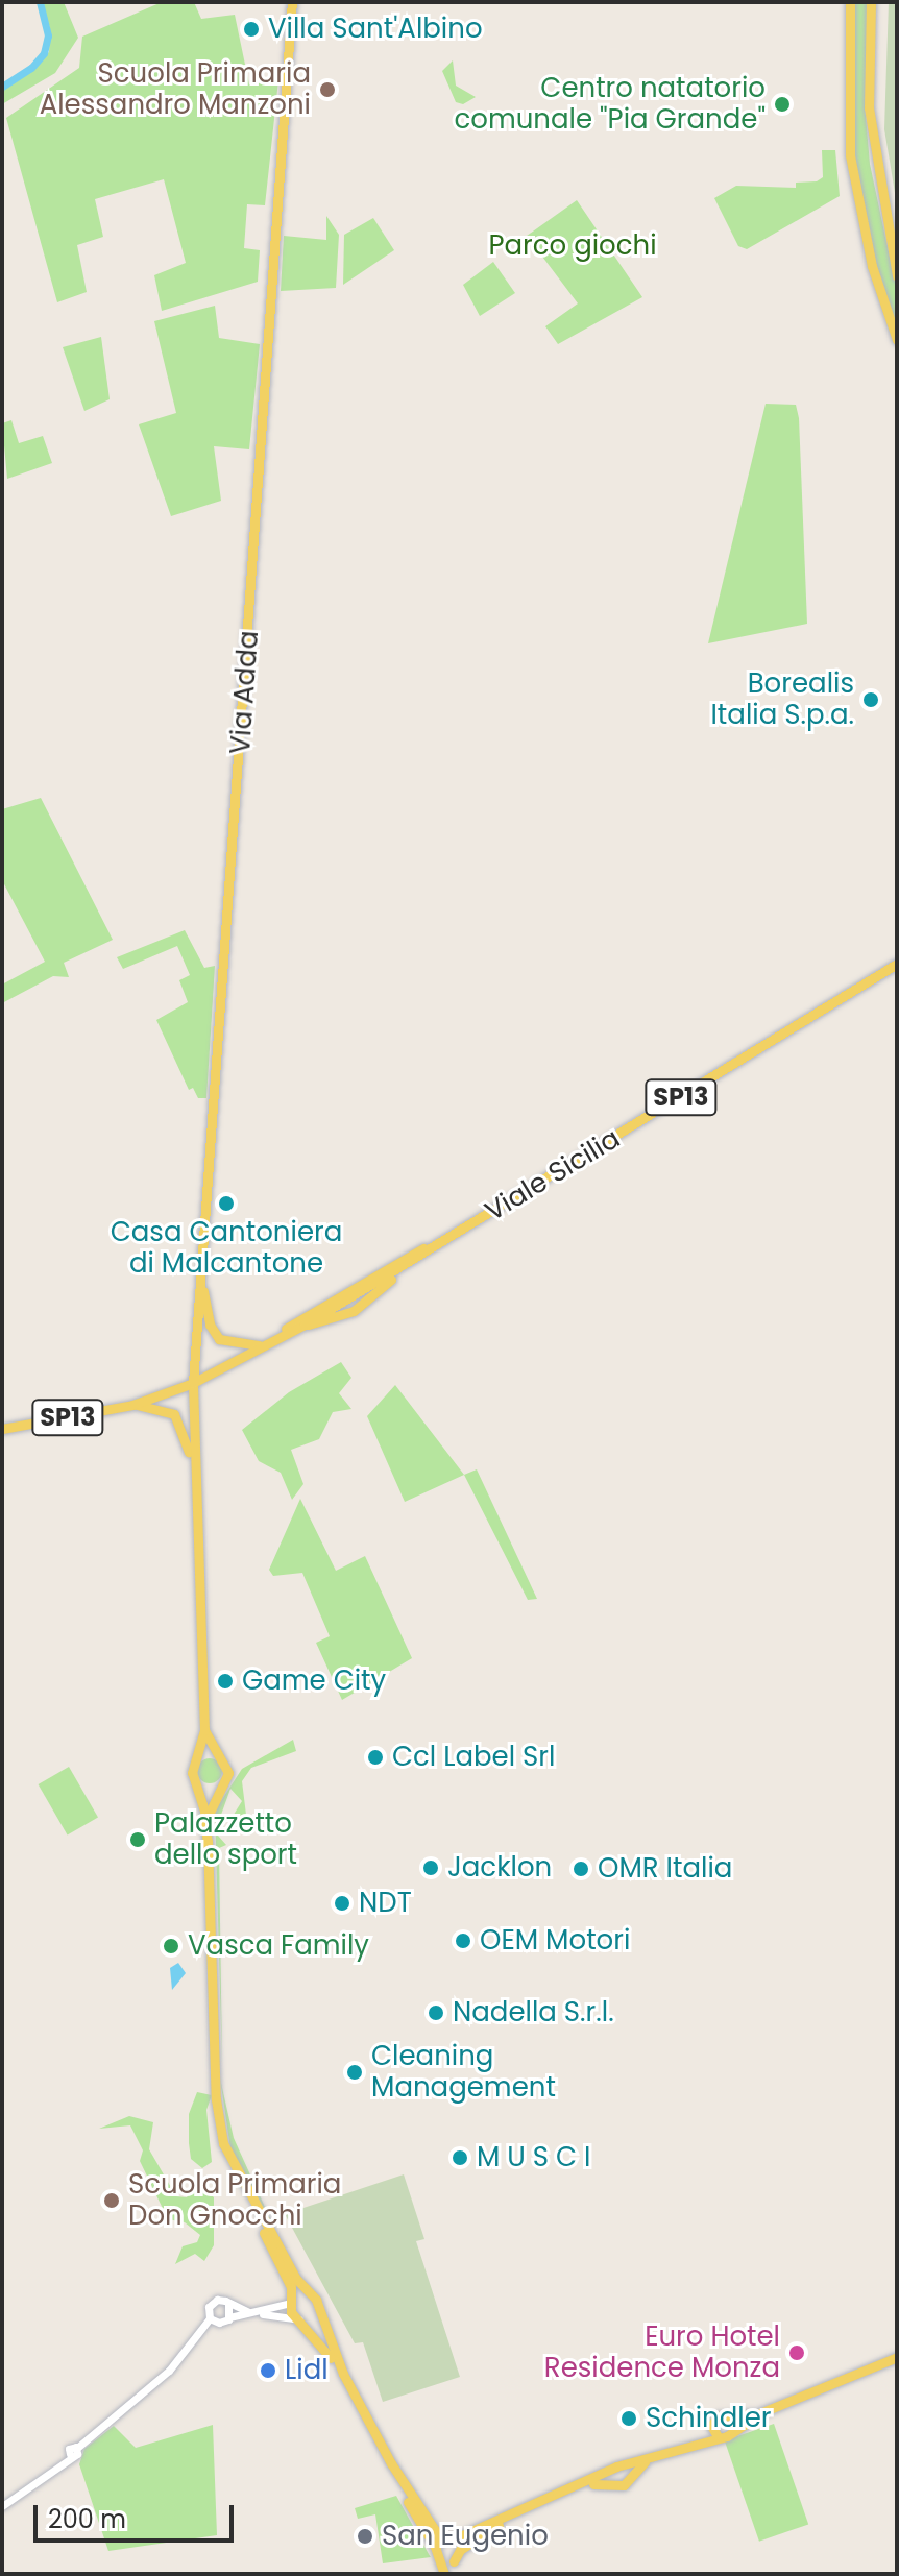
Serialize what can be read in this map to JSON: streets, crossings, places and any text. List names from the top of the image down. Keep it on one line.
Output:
{"streets":{"main road":["Via Adda","SP13","Viale Sicilia"]},"crossings":[["Via Adda","SP13"],["Via Adda","Viale Sicilia"],["SP13","Viale Sicilia"]],"parks":["Parco giochi"],"places":["Villa Sant'Albino","Scuola Primaria Alessandro Manzoni","Centro natatorio comunale \"Pia Grande\"","Borealis Italia S.p.a.","Casa Cantoniera di Malcantone","Game City","Ccl Label Srl","Palazzetto dello sport","Jacklon","OMR Italia","NDT","OEM Motori","Vasca Family","Nadella S.r.l.","Cleaning Management","M U S C I","Scuola Primaria Don Gnocchi","Euro Hotel Residence Monza","Lidl","Schindler","San Eugenio"],"scale_bar":"200 m"}
